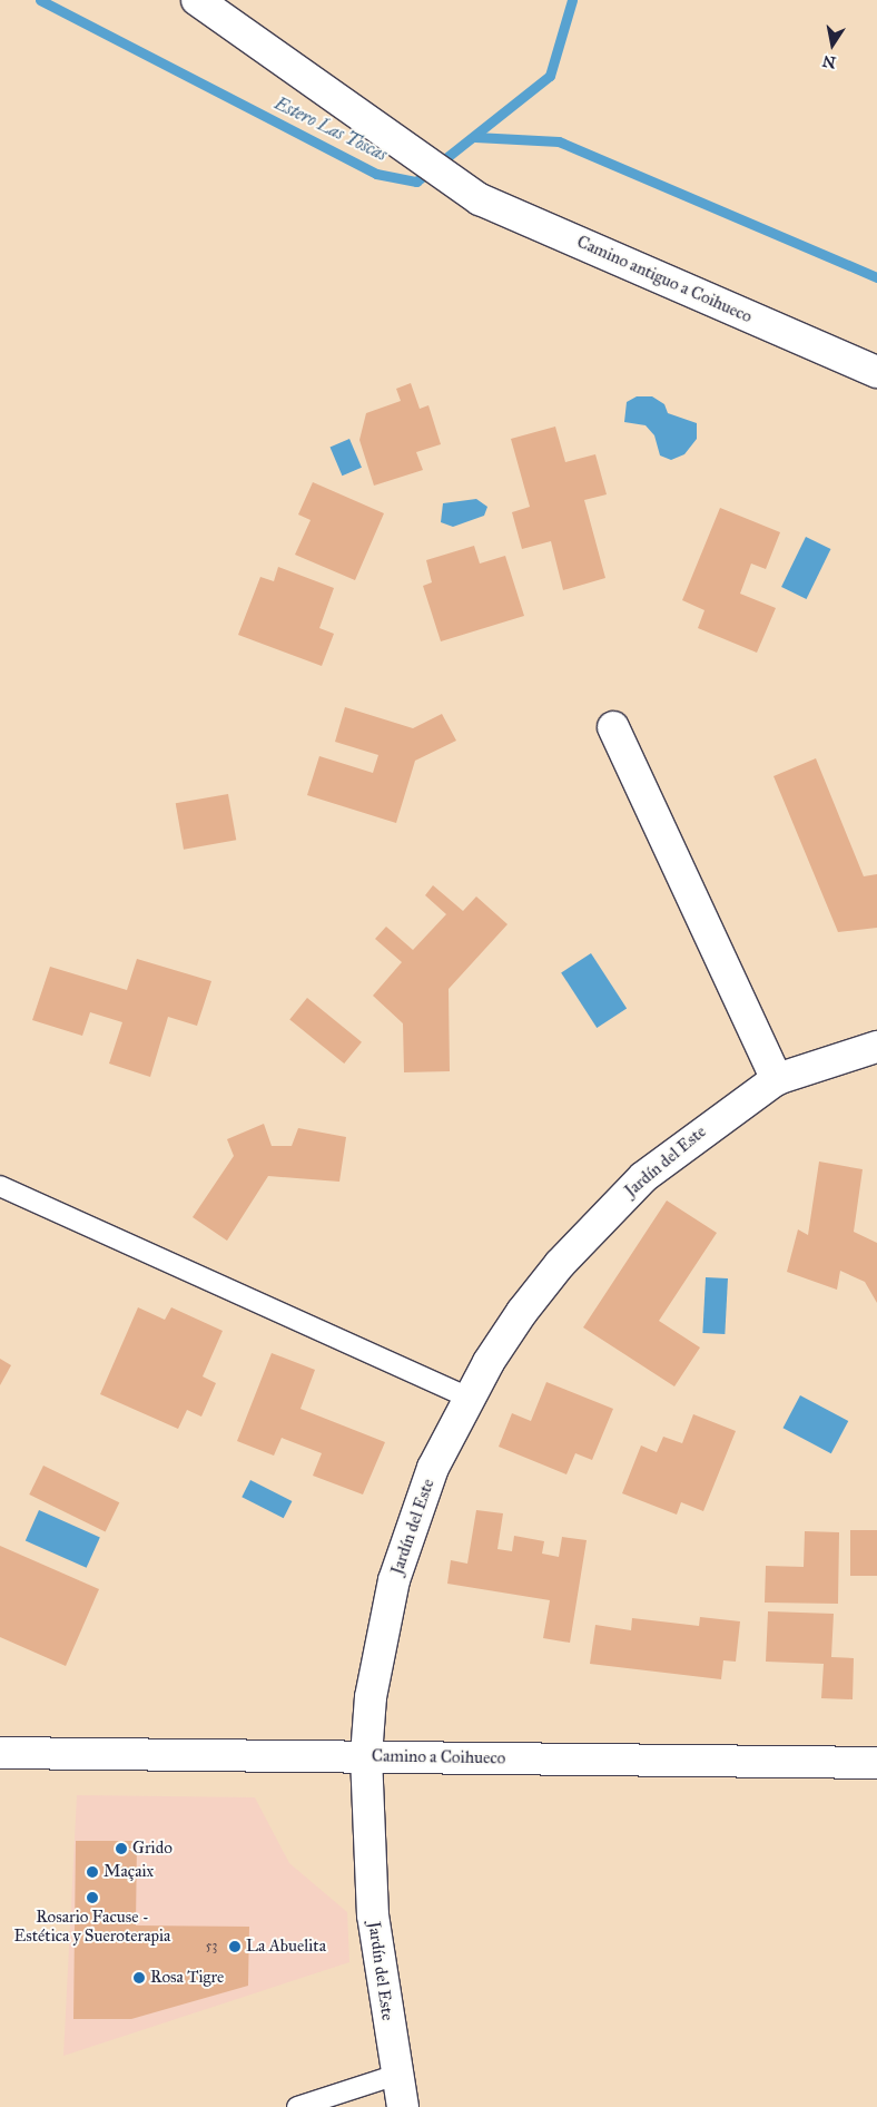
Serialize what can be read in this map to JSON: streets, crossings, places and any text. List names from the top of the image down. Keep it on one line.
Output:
{"streets":{"street":["Camino antiguo a Coihueco","Jardín del Este","Camino a Coihueco"]},"crossings":[["Jardín del Este","Camino a Coihueco"]],"water":["Estero Las Toscas"],"places":["Grido","Maçaix","Rosario Facuse - Estética y Sueroterapia","La Abuelita","Rosa Tigre"],"house_numbers":["53"],"north":"bottom"}
